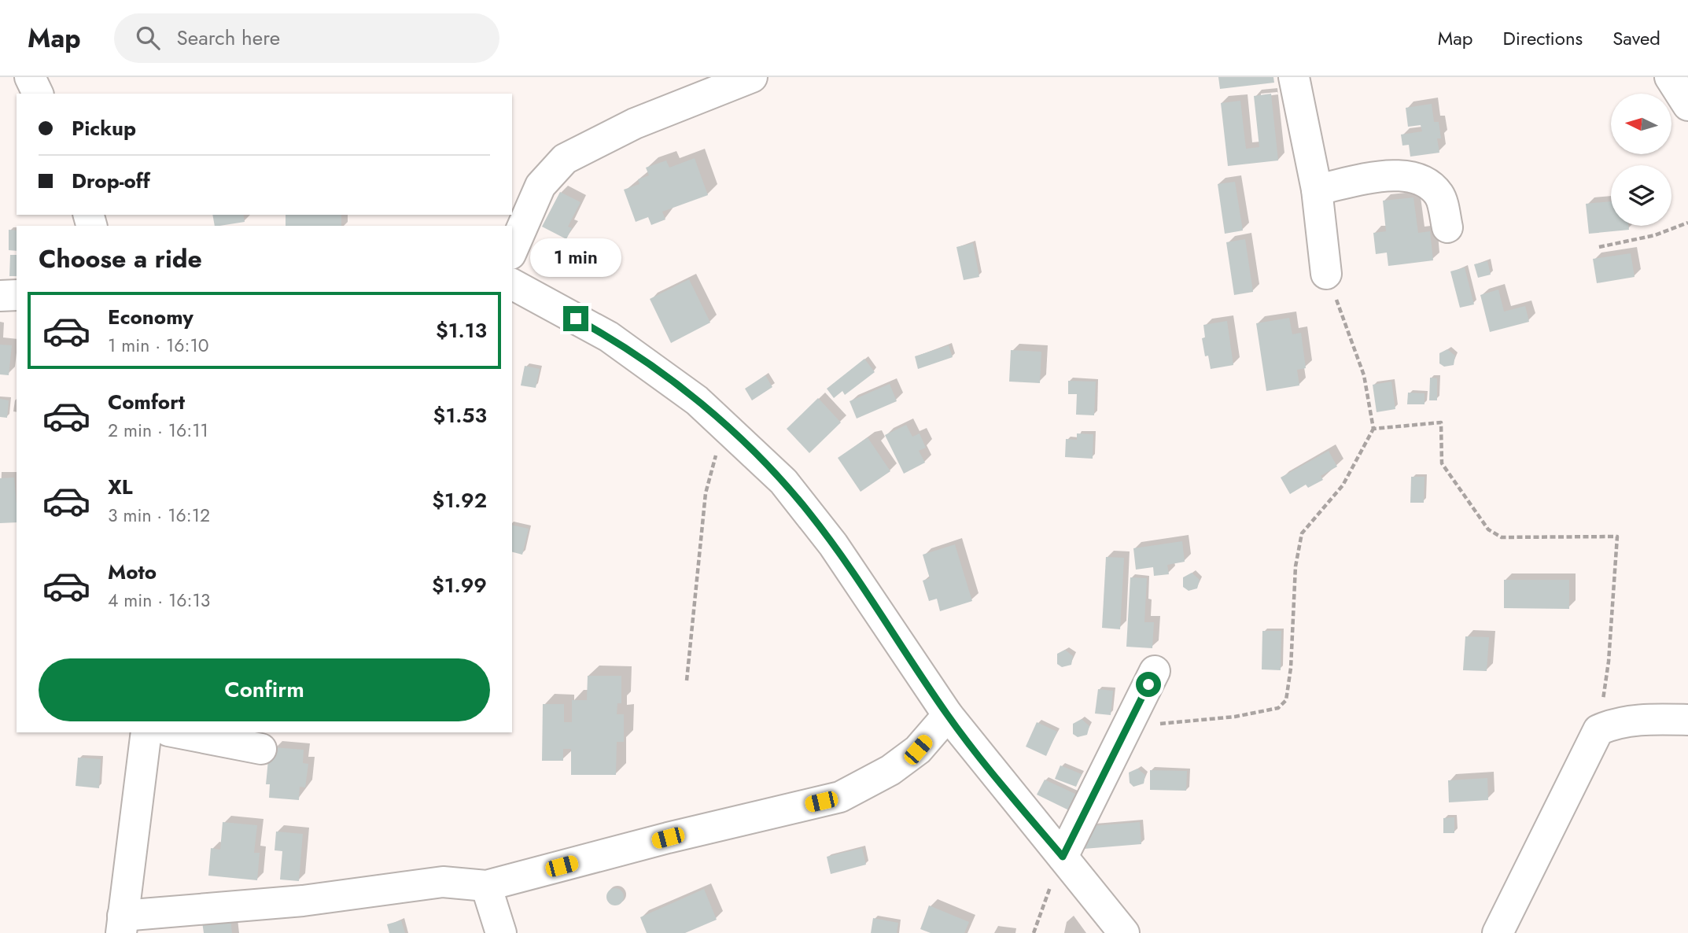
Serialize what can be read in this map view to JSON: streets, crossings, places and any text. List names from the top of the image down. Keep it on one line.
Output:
{"north":"left","page":{"header":"Map","search":"Search here","nav":["Map","Directions","Saved"],"banner":["Pickup","Drop-off"],"heading":"Choose a ride","bubble":"1 min","list":[{"name":"Economy","note":"1 min · 16:10","value":"$1.13"},{"name":"Comfort","note":"2 min · 16:11","value":"$1.53"},{"name":"XL","note":"3 min · 16:12","value":"$1.92"},{"name":"Moto","note":"4 min · 16:13","value":"$1.99"}],"buttons":"Confirm"}}
